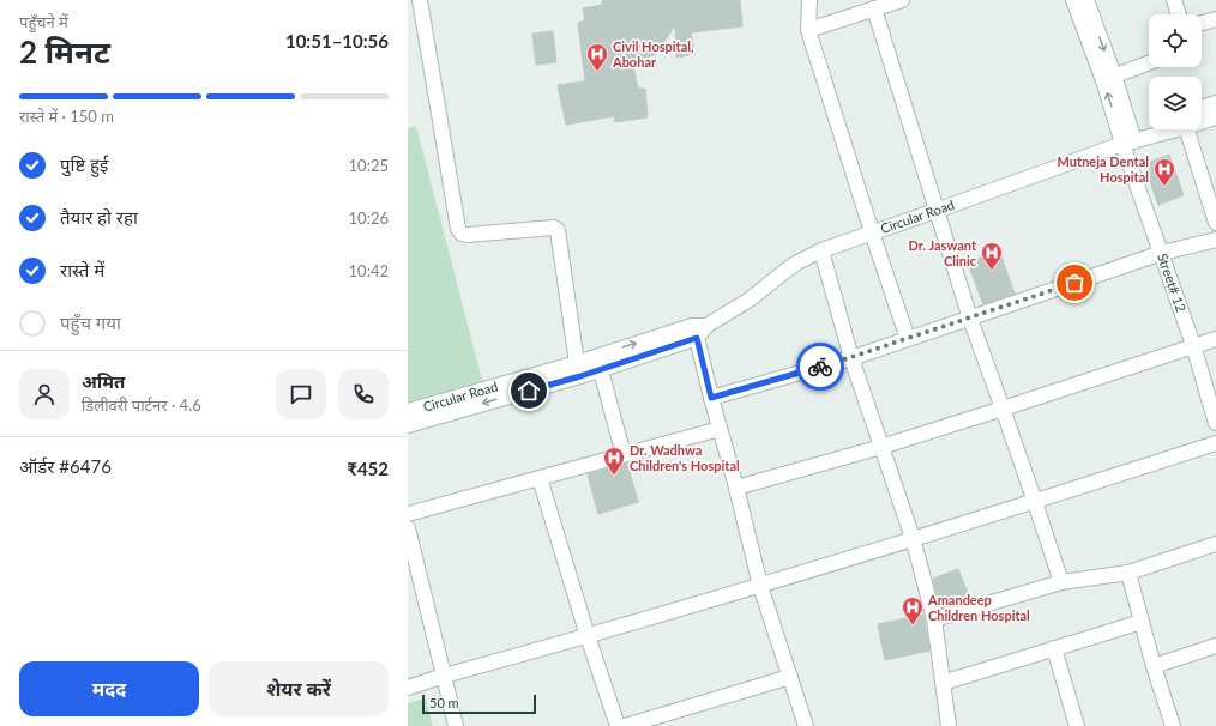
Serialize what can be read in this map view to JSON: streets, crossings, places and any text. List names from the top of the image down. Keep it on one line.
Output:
{"streets":{"street":["Circular Road","Street# 12"]},"crossings":[["Circular Road","Street# 12"]],"places":{"hospital":["Civil Hospital, Abohar","Mutneja Dental Hospital","Dr. Jaswant Clinic","Dr. Wadhwa Children's Hospital","Amandeep Children Hospital"]},"scale_bar":"50 m","page":{"heading":["2 मिनट","पहुँचने में","10:51–10:56"],"panel":["अमित","डिलीवरी पार्टनर · 4.6","ऑर्डर #6476","₹452"],"bar":"रास्ते में · 150 m","list":[["पुष्टि हुई","10:25"],["तैयार हो रहा","10:26"],["रास्ते में","10:42"],"पहुँच गया"],"buttons":["मदद","शेयर करें"],"scale":"50 m"}}
